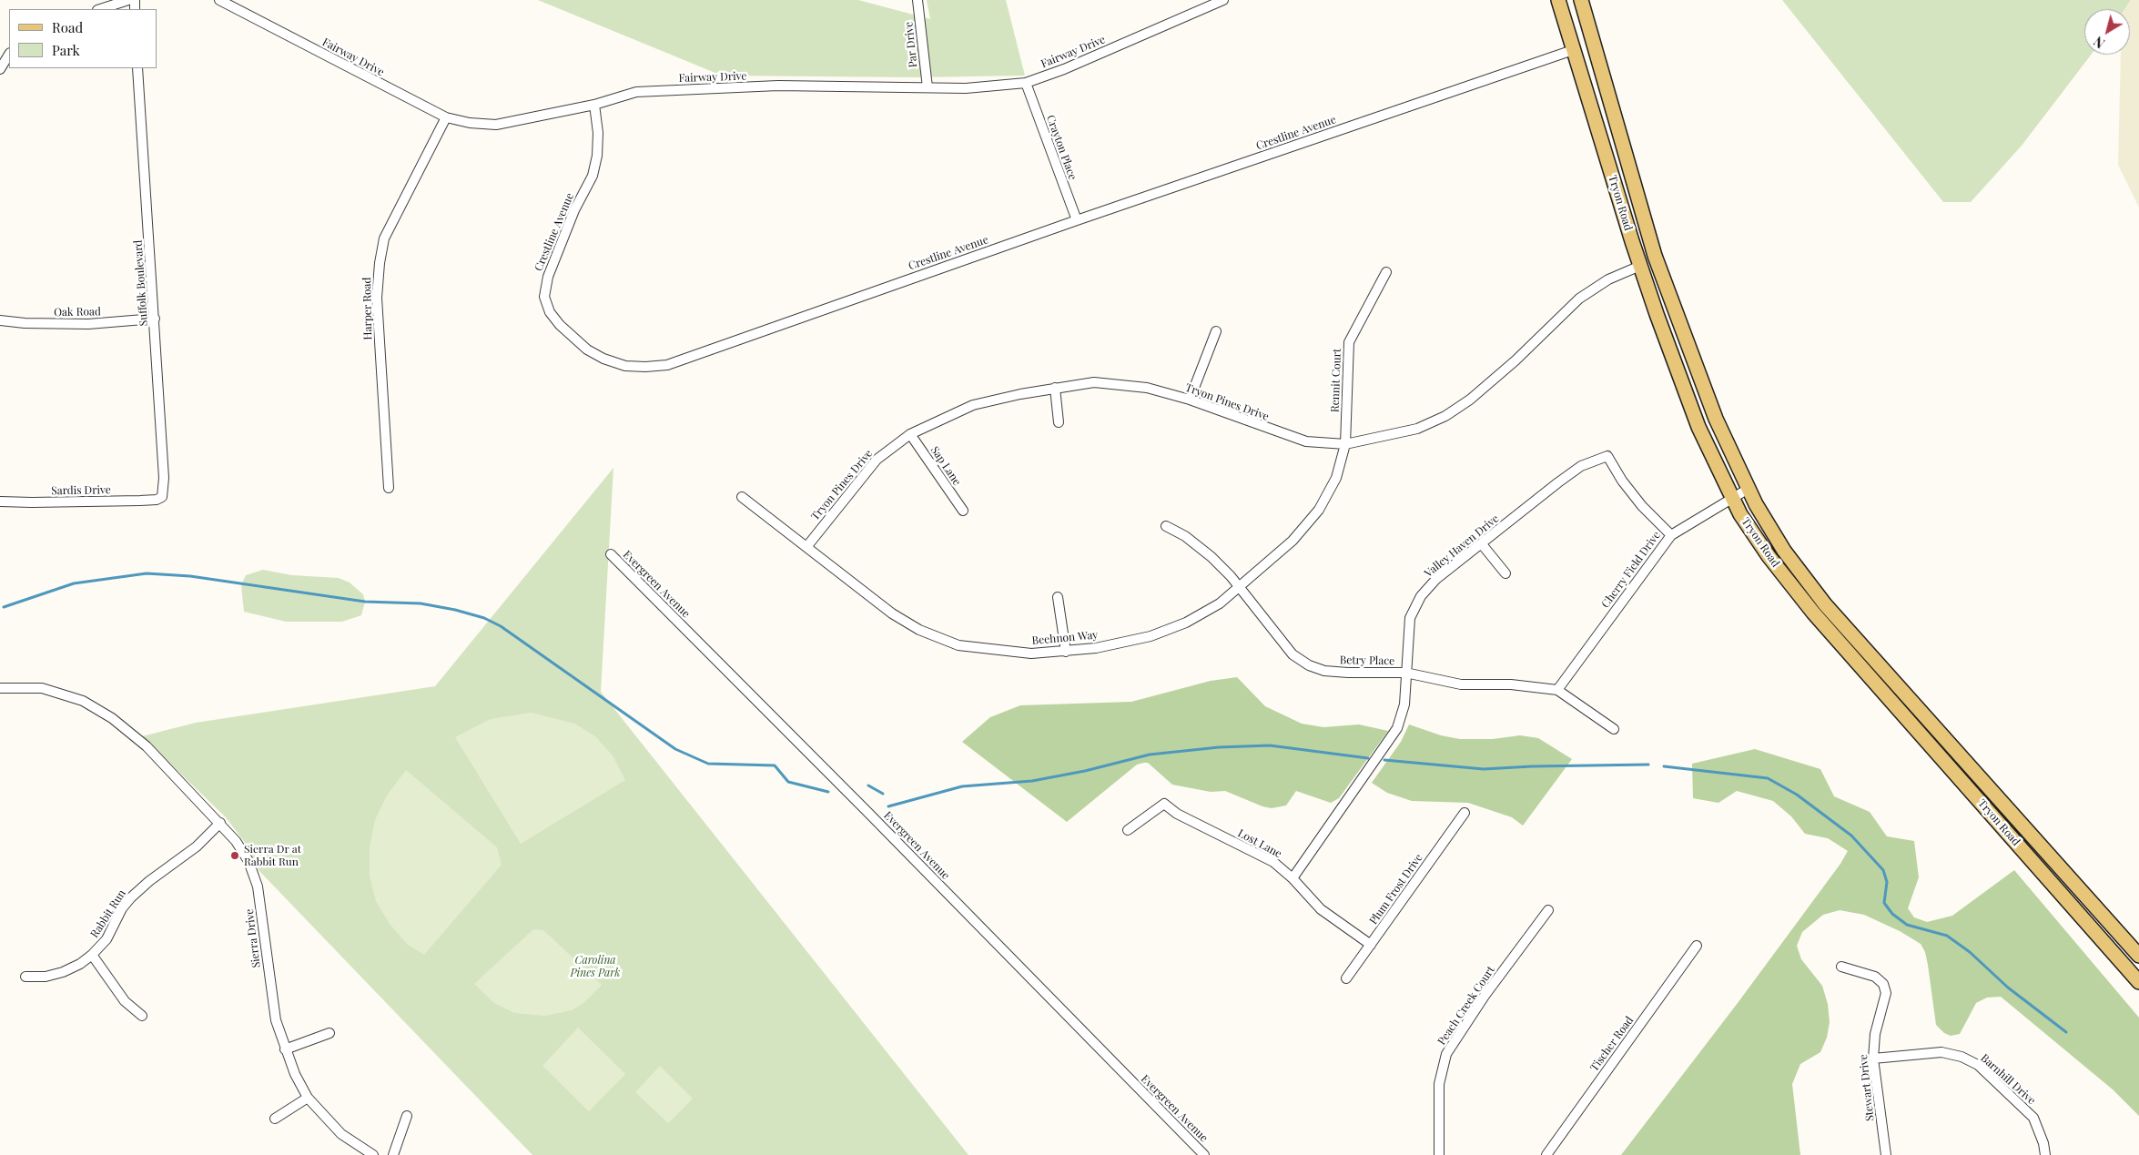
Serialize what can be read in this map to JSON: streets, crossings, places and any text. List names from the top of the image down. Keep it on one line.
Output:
{"streets":{"main road":["Tryon Road"],"street":["Par Drive","Fairway Drive","Crestline Avenue","Crayton Place","Suffolk Boulevard","Harper Road","Oak Road","Rennit Court","Tryon Pines Drive","Sap Lane","Sardis Drive","Valley Haven Drive","Cherry Field Drive","Evergreen Avenue","Beehnon Way","Betry Place","Lost Lane","Plum Frost Drive","Rabbit Run","Sierra Drive","Peach Creek Court","Tischer Road","Barnhill Drive","Stewart Drive"]},"crossings":[["Par Drive","Fairway Drive"],["Fairway Drive","Crestline Avenue"],["Fairway Drive","Crayton Place"],["Fairway Drive","Harper Road"],["Crestline Avenue","Crayton Place"],["Crestline Avenue","Tryon Road"],["Tryon Road","Tryon Pines Drive"],["Tryon Road","Cherry Field Drive"],["Suffolk Boulevard","Oak Road"],["Suffolk Boulevard","Sardis Drive"],["Rennit Court","Tryon Pines Drive"],["Rennit Court","Beehnon Way"],["Tryon Pines Drive","Sap Lane"],["Tryon Pines Drive","Beehnon Way"],["Valley Haven Drive","Cherry Field Drive"],["Valley Haven Drive","Betry Place"],["Valley Haven Drive","Lost Lane"],["Cherry Field Drive","Betry Place"],["Beehnon Way","Betry Place"],["Lost Lane","Plum Frost Drive"],["Rabbit Run","Sierra Drive"],["Barnhill Drive","Stewart Drive"]],"parks":["Carolina Pines Park"],"places":["Sierra Dr at Rabbit Run"],"legend":["Road","Park"],"north":"bottom left"}
